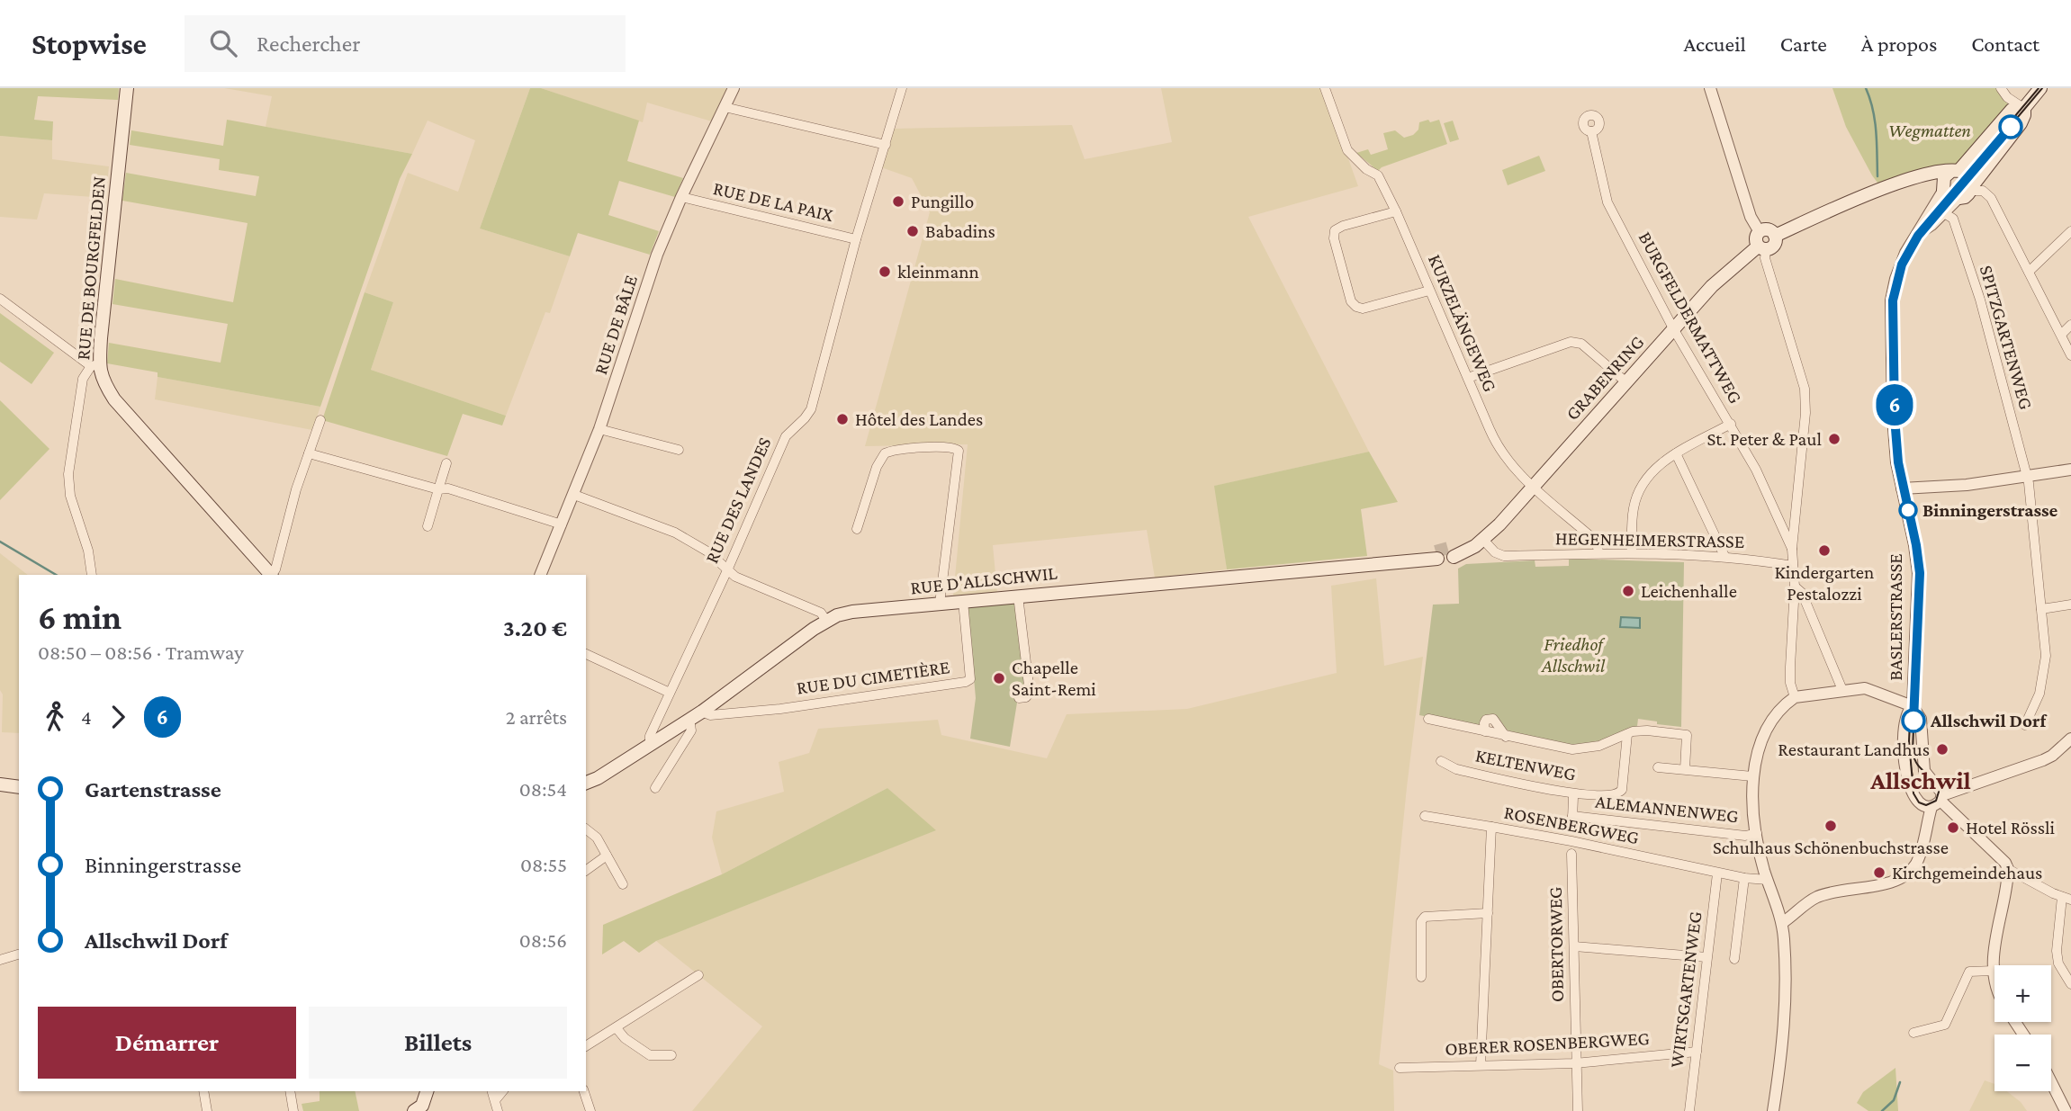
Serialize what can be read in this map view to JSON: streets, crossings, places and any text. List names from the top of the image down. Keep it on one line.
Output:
{"streets":{"main road":["RUE DE BOURGFELDEN","GRABENRING","RUE D'ALLSCHWIL"],"street":["RUE DE LA PAIX","BURGFELDERMATTWEG","KURZELÄNGEWEG","RUE DE BÂLE","SPITZGARTENWEG","RUE DES LANDES","HEGENHEIMERSTRASSE","BASLERSTRASSE","RUE DU CIMETIÈRE","KELTENWEG","ALEMANNENWEG","ROSENBERGWEG","OBERTORWEG","WIRTSGARTENWEG","OBERER ROSENBERGWEG"]},"crossings":[["RUE DE LA PAIX","RUE DE BÂLE"],["RUE DE LA PAIX","RUE DES LANDES"],["BURGFELDERMATTWEG","GRABENRING"],["KURZELÄNGEWEG","GRABENRING"],["KURZELÄNGEWEG","HEGENHEIMERSTRASSE"],["SPITZGARTENWEG","BASLERSTRASSE"],["GRABENRING","HEGENHEIMERSTRASSE"],["RUE DES LANDES","RUE D'ALLSCHWIL"],["RUE D'ALLSCHWIL","RUE DU CIMETIÈRE"],["ROSENBERGWEG","WIRTSGARTENWEG"],["ROSENBERGWEG","OBERER ROSENBERGWEG"],["OBERTORWEG","OBERER ROSENBERGWEG"],["WIRTSGARTENWEG","OBERER ROSENBERGWEG"]],"districts":["Allschwil"],"parks":["Wegmatten","Friedhof Allschwil"],"places":["Pungillo","Babadins","kleinmann","Hôtel des Landes","St. Peter & Paul","Binningerstrasse","Kindergarten Pestalozzi","Leichenhalle","Chapelle Saint-Remi","Allschwil Dorf","Restaurant Landhus","Schulhaus Schönenbuchstrasse","Hotel Rössli","Kirchgemeindehaus"],"lines":["tram line 6"],"page":{"header":"Stopwise","search":"Rechercher","nav":["Accueil","Carte","À propos","Contact"],"on_map":"6","heading":["6 min","08:50 – 08:56 · Tramway","3.20 €"],"legs":["4","6","2 arrêts"],"list":[{"name":"Gartenstrasse","value":"08:54"},{"name":"Binningerstrasse","value":"08:55"},{"name":"Allschwil Dorf","value":"08:56"}],"map_buttons":["+","−"],"buttons":["Démarrer","Billets"]}}
